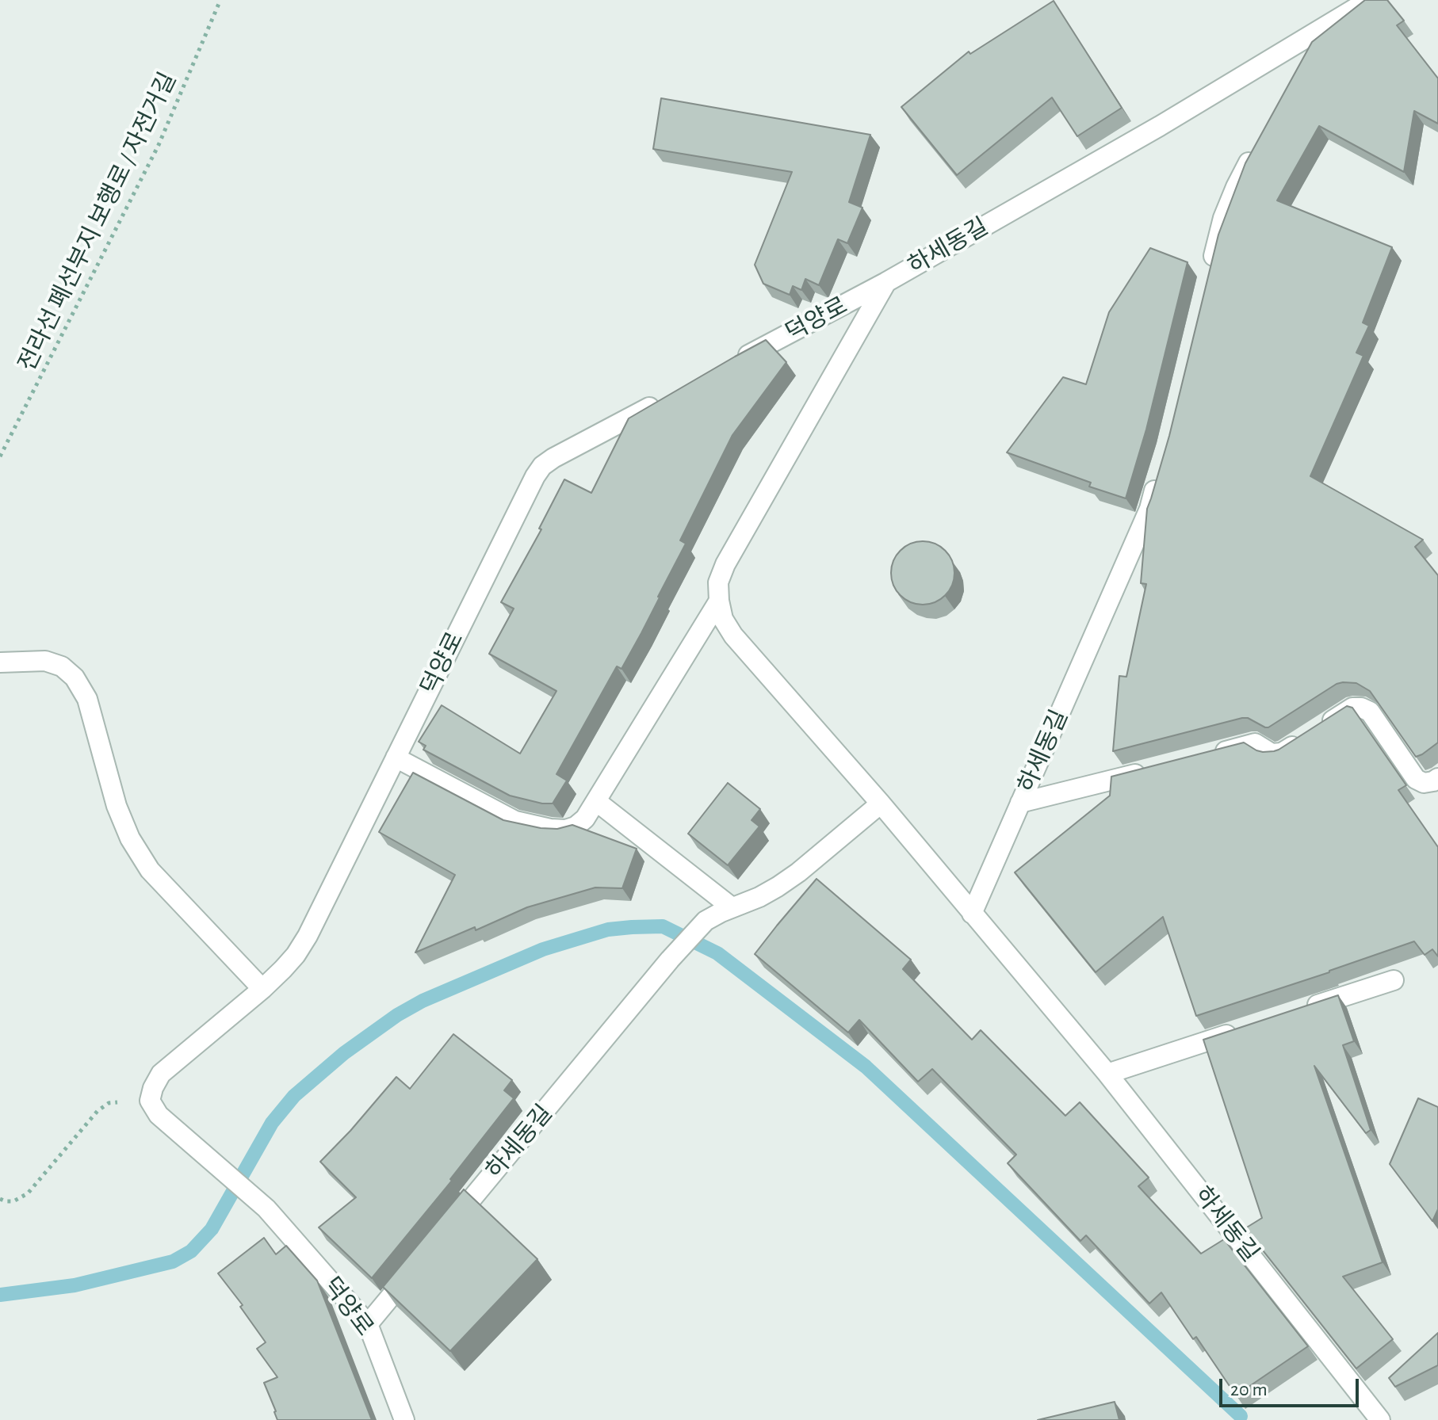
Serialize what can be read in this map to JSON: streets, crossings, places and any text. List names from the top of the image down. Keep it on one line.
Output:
{"streets":{"street":["하세동길","덕양로"],"path":["전라선 폐선부지 보행로 / 자전거길"]},"crossings":[["하세동길","덕양로"]],"scale_bar":"20 m"}
